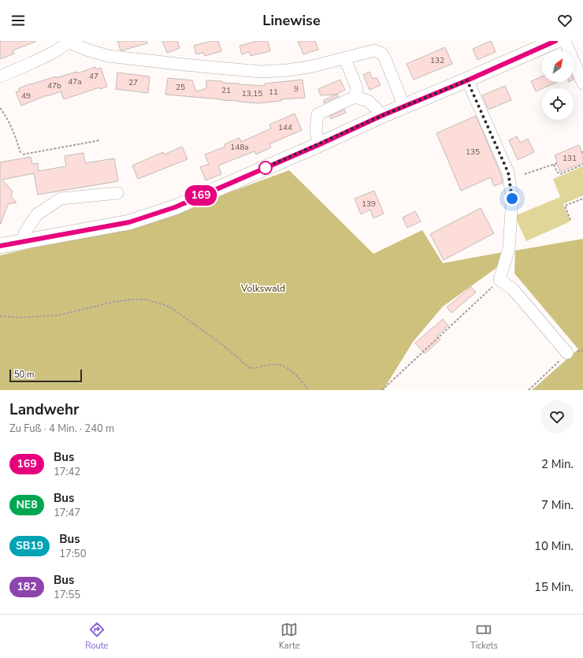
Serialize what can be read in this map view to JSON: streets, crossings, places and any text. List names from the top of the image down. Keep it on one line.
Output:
{"parks":["Volkswald"],"lines":["bus line 169"],"house_numbers":["132","47","47a","27","47b","25","9","21","11","13,15","49","144","148a","135","131","139"],"scale_bar":"50 m","north":"top right","page":{"header":"Linewise","on_map":"169","scale":"50 m","heading":["Landwehr","Zu Fuß · 4 Min. · 240 m"],"list":[{"mark":"169","name":"Bus","note":"17:42","value":"2 Min."},{"mark":"NE8","name":"Bus","note":"17:47","value":"7 Min."},{"mark":"SB19","name":"Bus","note":"17:50","value":"10 Min."},{"mark":"182","name":"Bus","note":"17:55","value":"15 Min."}],"tabs":["Route","Karte","Tickets"]}}
